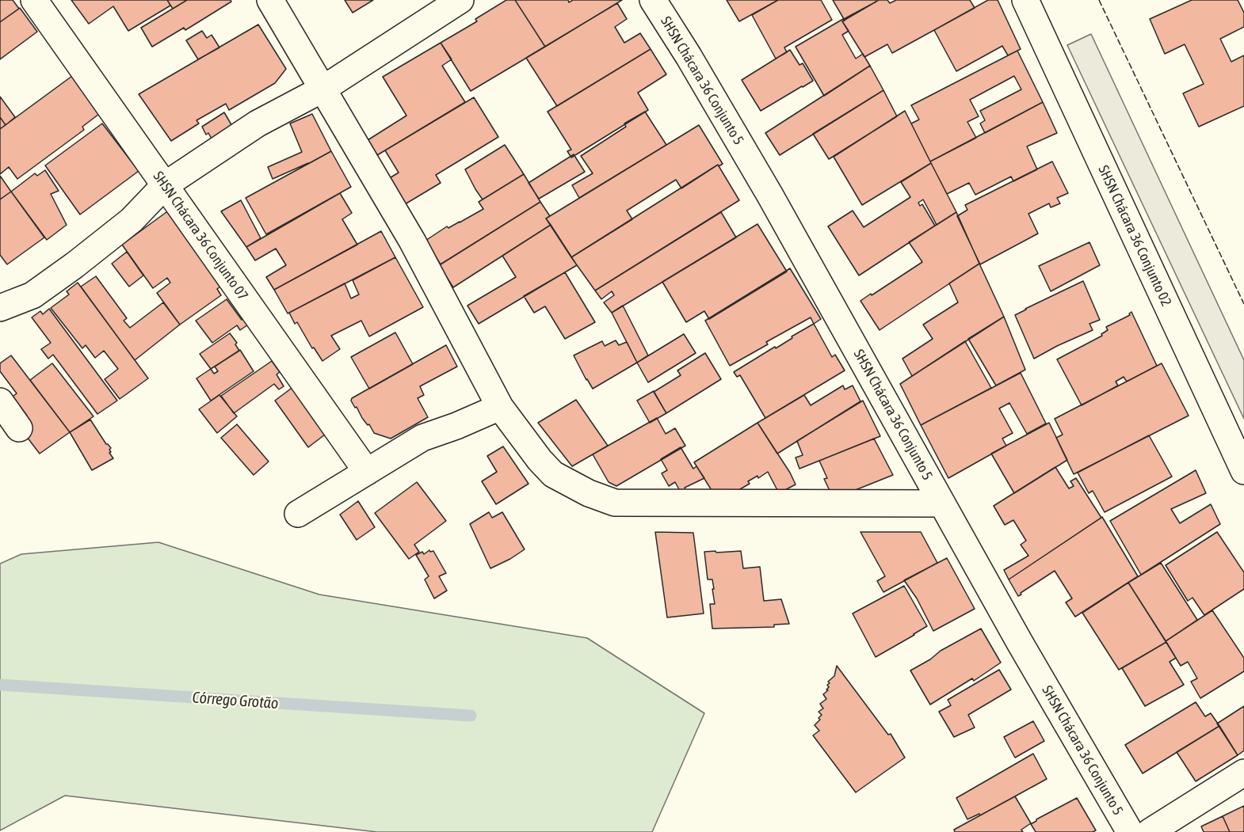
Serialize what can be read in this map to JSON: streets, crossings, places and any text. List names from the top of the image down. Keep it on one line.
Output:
{"streets":{"street":["SHSN Chácara 36 Conjunto 5","SHSN Chácara 36 Conjunto 07","SHSN Chácara 36 Conjunto 02"]},"water":["Córrego Grotão"]}
